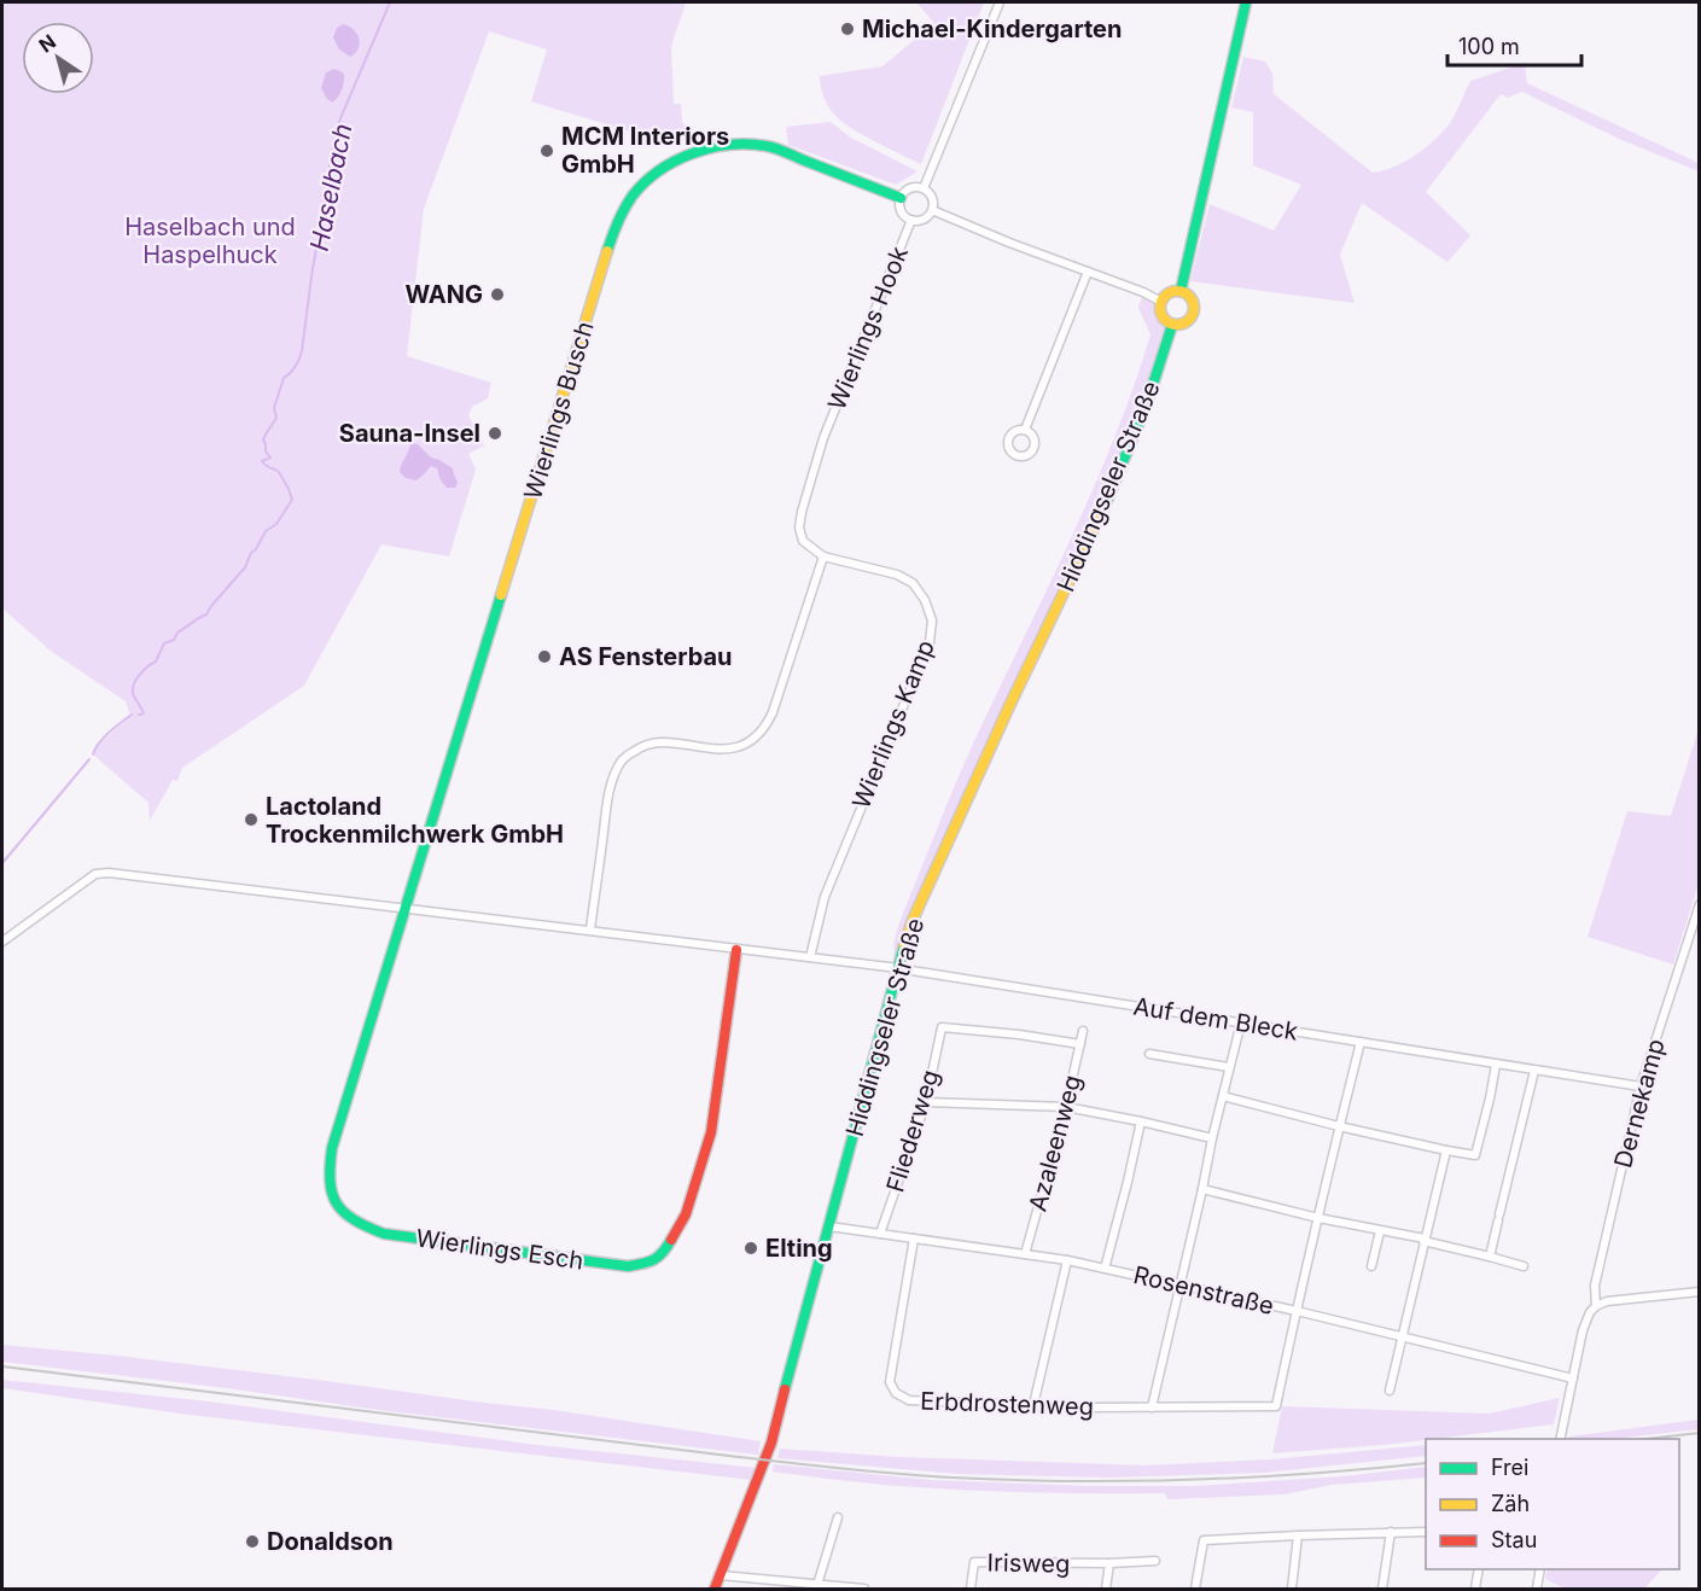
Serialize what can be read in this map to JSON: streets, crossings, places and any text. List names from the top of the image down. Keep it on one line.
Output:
{"streets":{"street":["Wierlings Hook","Wierlings Busch","Hiddingseler Straße","Wierlings Kamp","Auf dem Bleck","Dernekamp","Fliederweg","Azaleenweg","Wierlings Esch","Rosenstraße","Erbdrostenweg","Irisweg"]},"crossings":[["Wierlings Hook","Wierlings Busch"],["Wierlings Hook","Wierlings Kamp"],["Wierlings Busch","Wierlings Esch"],["Hiddingseler Straße","Auf dem Bleck"],["Hiddingseler Straße","Rosenstraße"],["Auf dem Bleck","Dernekamp"],["Dernekamp","Rosenstraße"],["Fliederweg","Azaleenweg"],["Fliederweg","Rosenstraße"],["Azaleenweg","Rosenstraße"],["Rosenstraße","Erbdrostenweg"]],"water":["Haselbach"],"parks":["Haselbach und Haspelhuck"],"places":["Michael-Kindergarten","MCM Interiors GmbH","WANG","Sauna-Insel","AS Fensterbau","Lactoland Trockenmilchwerk GmbH","Elting","Donaldson"],"legend":["Frei","Zäh","Stau"],"scale_bar":"100 m","north":"top left"}
